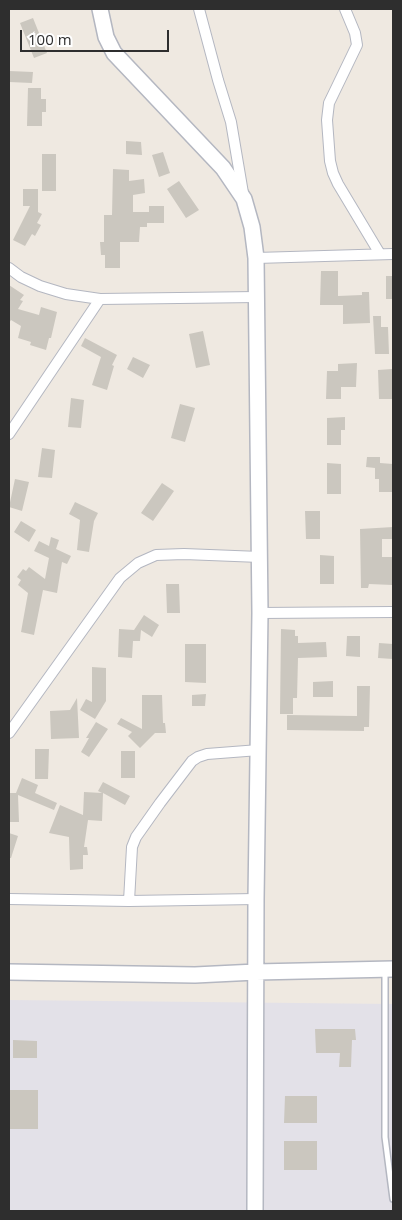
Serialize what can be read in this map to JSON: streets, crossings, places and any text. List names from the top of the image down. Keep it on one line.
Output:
{"scale_bar":"100 m"}
